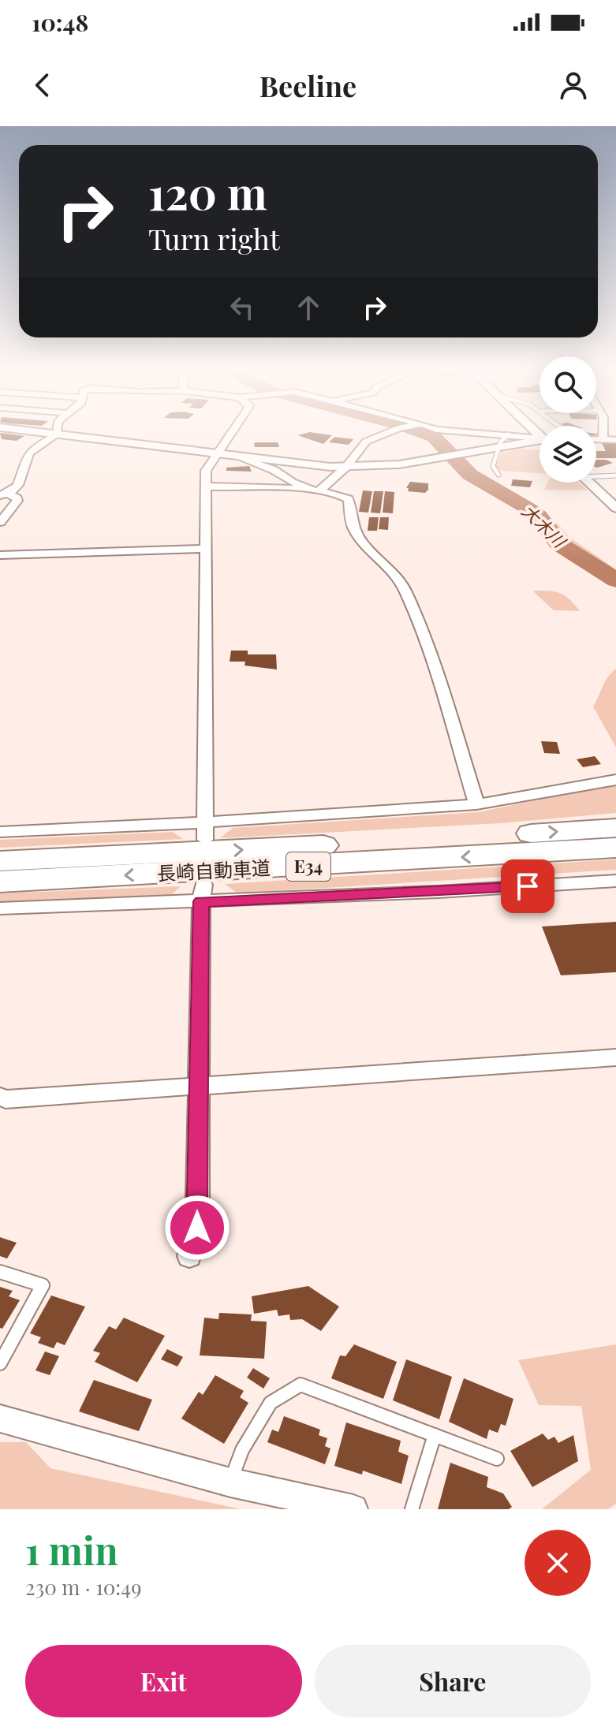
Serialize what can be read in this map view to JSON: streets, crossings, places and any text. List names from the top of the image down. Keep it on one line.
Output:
{"streets":{"highway":["E34","長崎自動車道"]},"water":["大木川"],"page":{"status":"10:48","header":"Beeline","turn":["120 m","Turn right"],"heading":["1 min","230 m · 10:49"],"buttons":["Exit","Share"]}}
